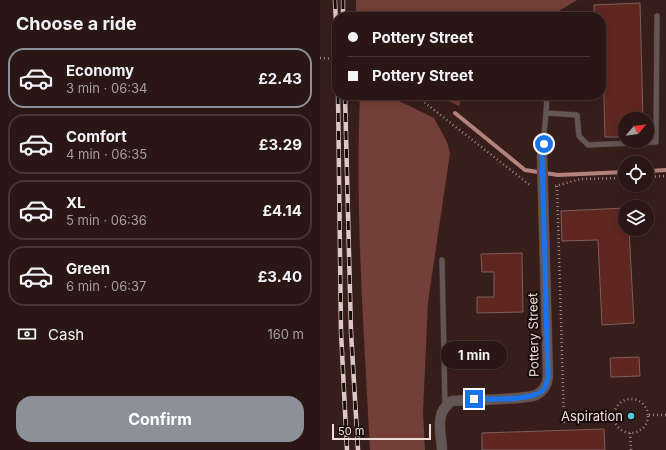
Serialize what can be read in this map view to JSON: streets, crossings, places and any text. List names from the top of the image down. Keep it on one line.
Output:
{"streets":{"street":["Pottery Street"]},"places":["Aspiration"],"scale_bar":"50 m","north":"top right","page":{"heading":"Choose a ride","banner":["Pottery Street","Pottery Street"],"list":[{"name":"Economy","note":"3 min · 06:34","value":"£2.43"},{"name":"Comfort","note":"4 min · 06:35","value":"£3.29"},{"name":"XL","note":"5 min · 06:36","value":"£4.14"},{"name":"Green","note":"6 min · 06:37","value":"£3.40"}],"pay":["Cash","160 m"],"bubble":"1 min","buttons":"Confirm","scale":"50 m"}}
